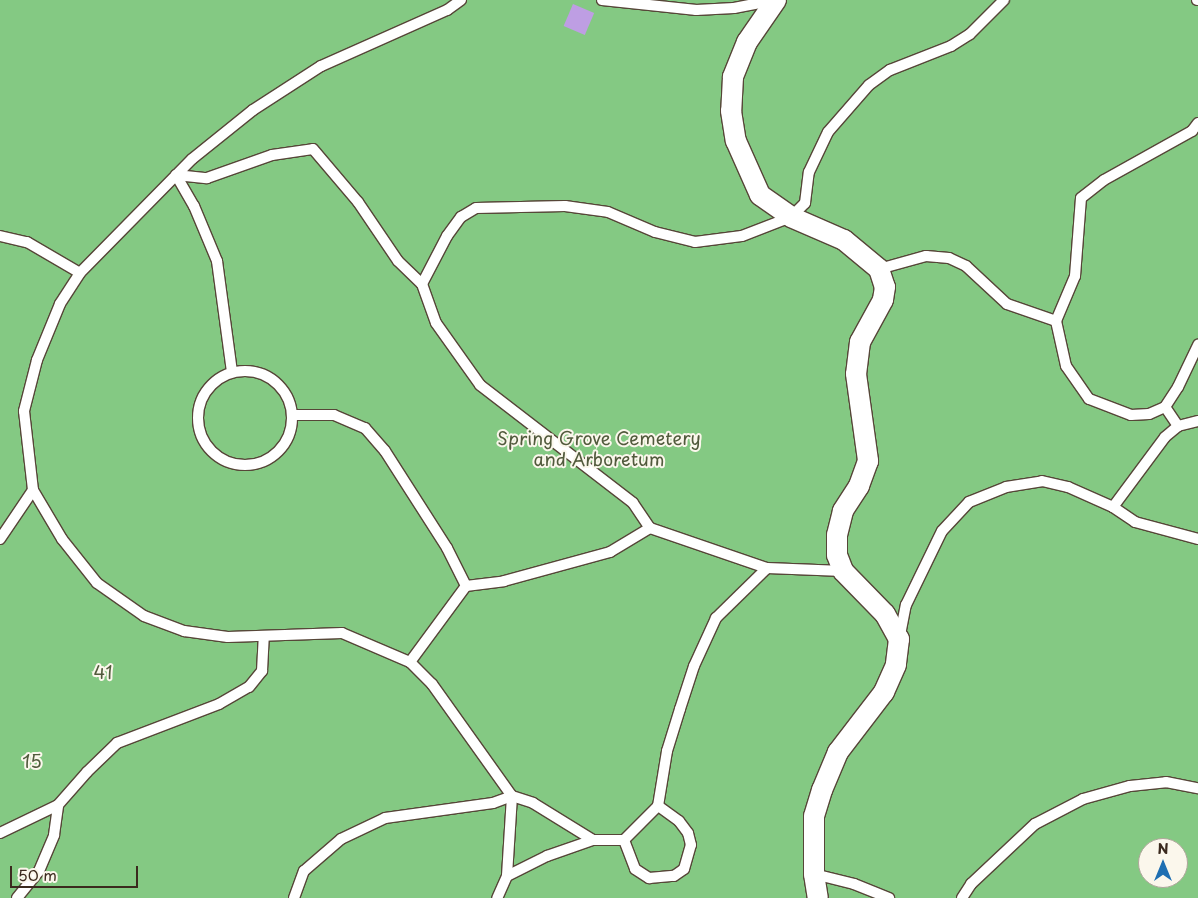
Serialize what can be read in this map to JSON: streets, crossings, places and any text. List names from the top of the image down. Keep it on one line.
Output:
{"parks":["Spring Grove Cemetery and Arboretum","41","15"],"scale_bar":"50 m","north":"top"}
